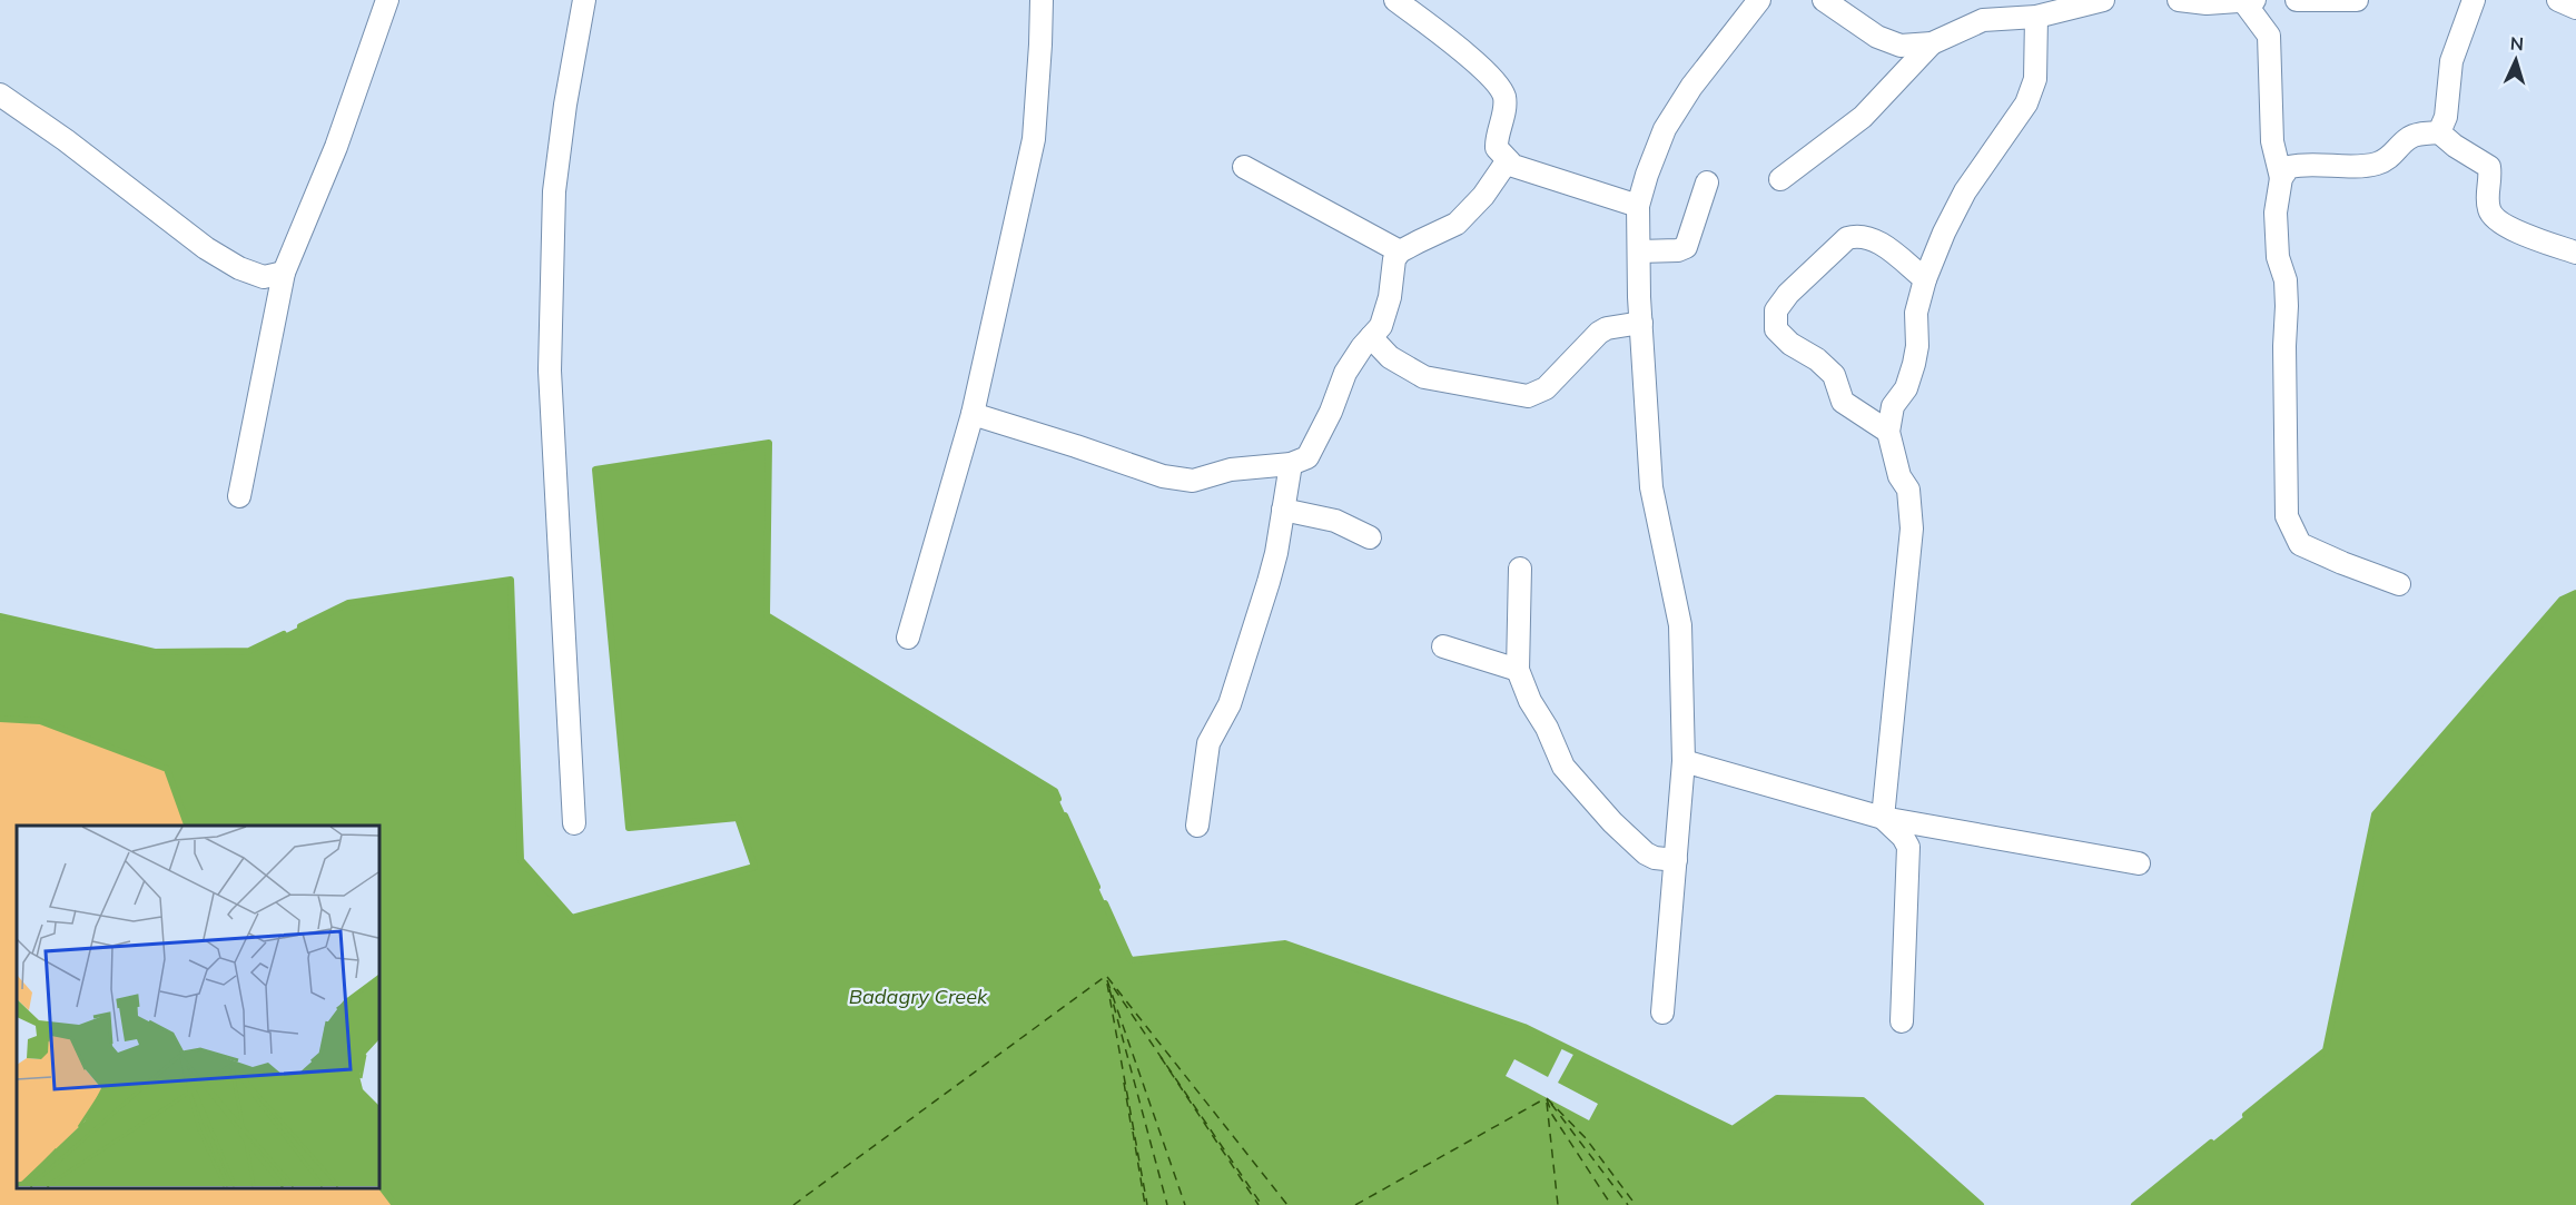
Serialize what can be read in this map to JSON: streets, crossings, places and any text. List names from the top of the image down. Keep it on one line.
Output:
{"water":["Badagry Creek"],"north":"top"}
